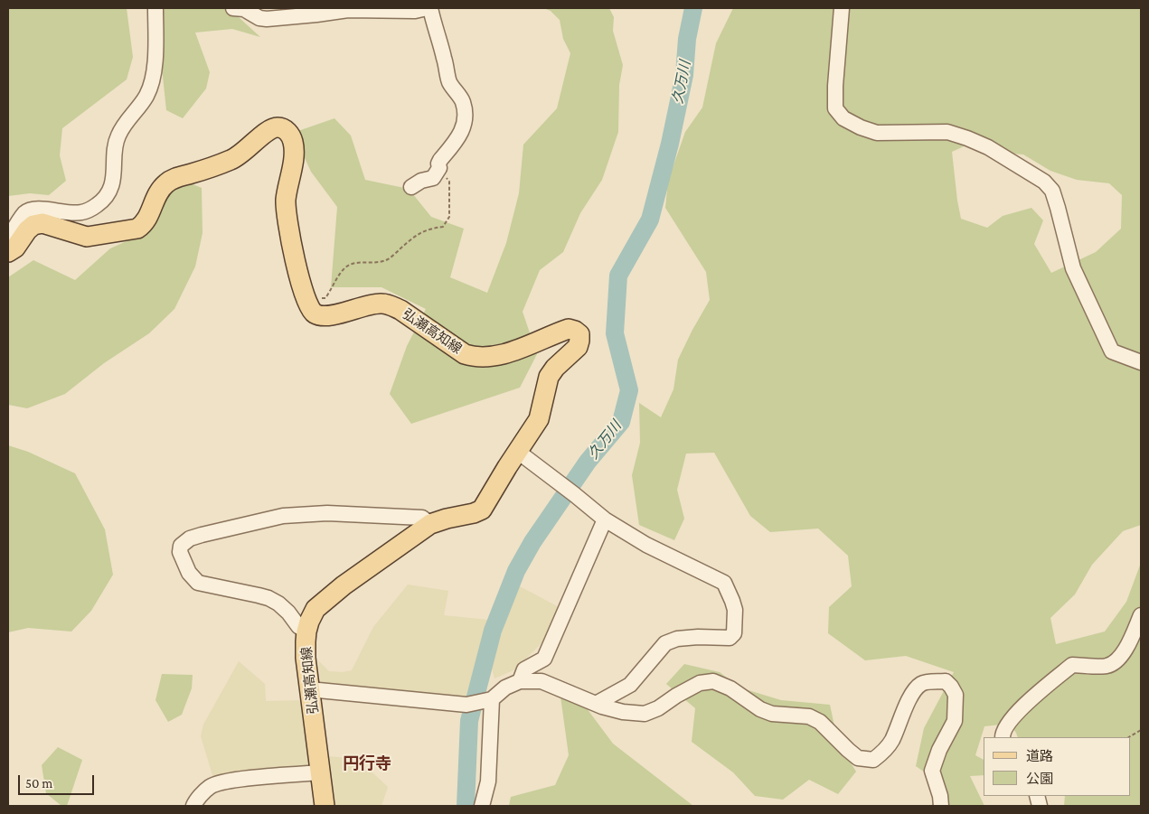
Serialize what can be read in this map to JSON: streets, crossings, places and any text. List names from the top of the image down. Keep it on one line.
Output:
{"streets":{"main road":["弘瀬高知線"]},"districts":["円行寺"],"water":["久万川"],"legend":["道路","公園"],"scale_bar":"50 m"}
